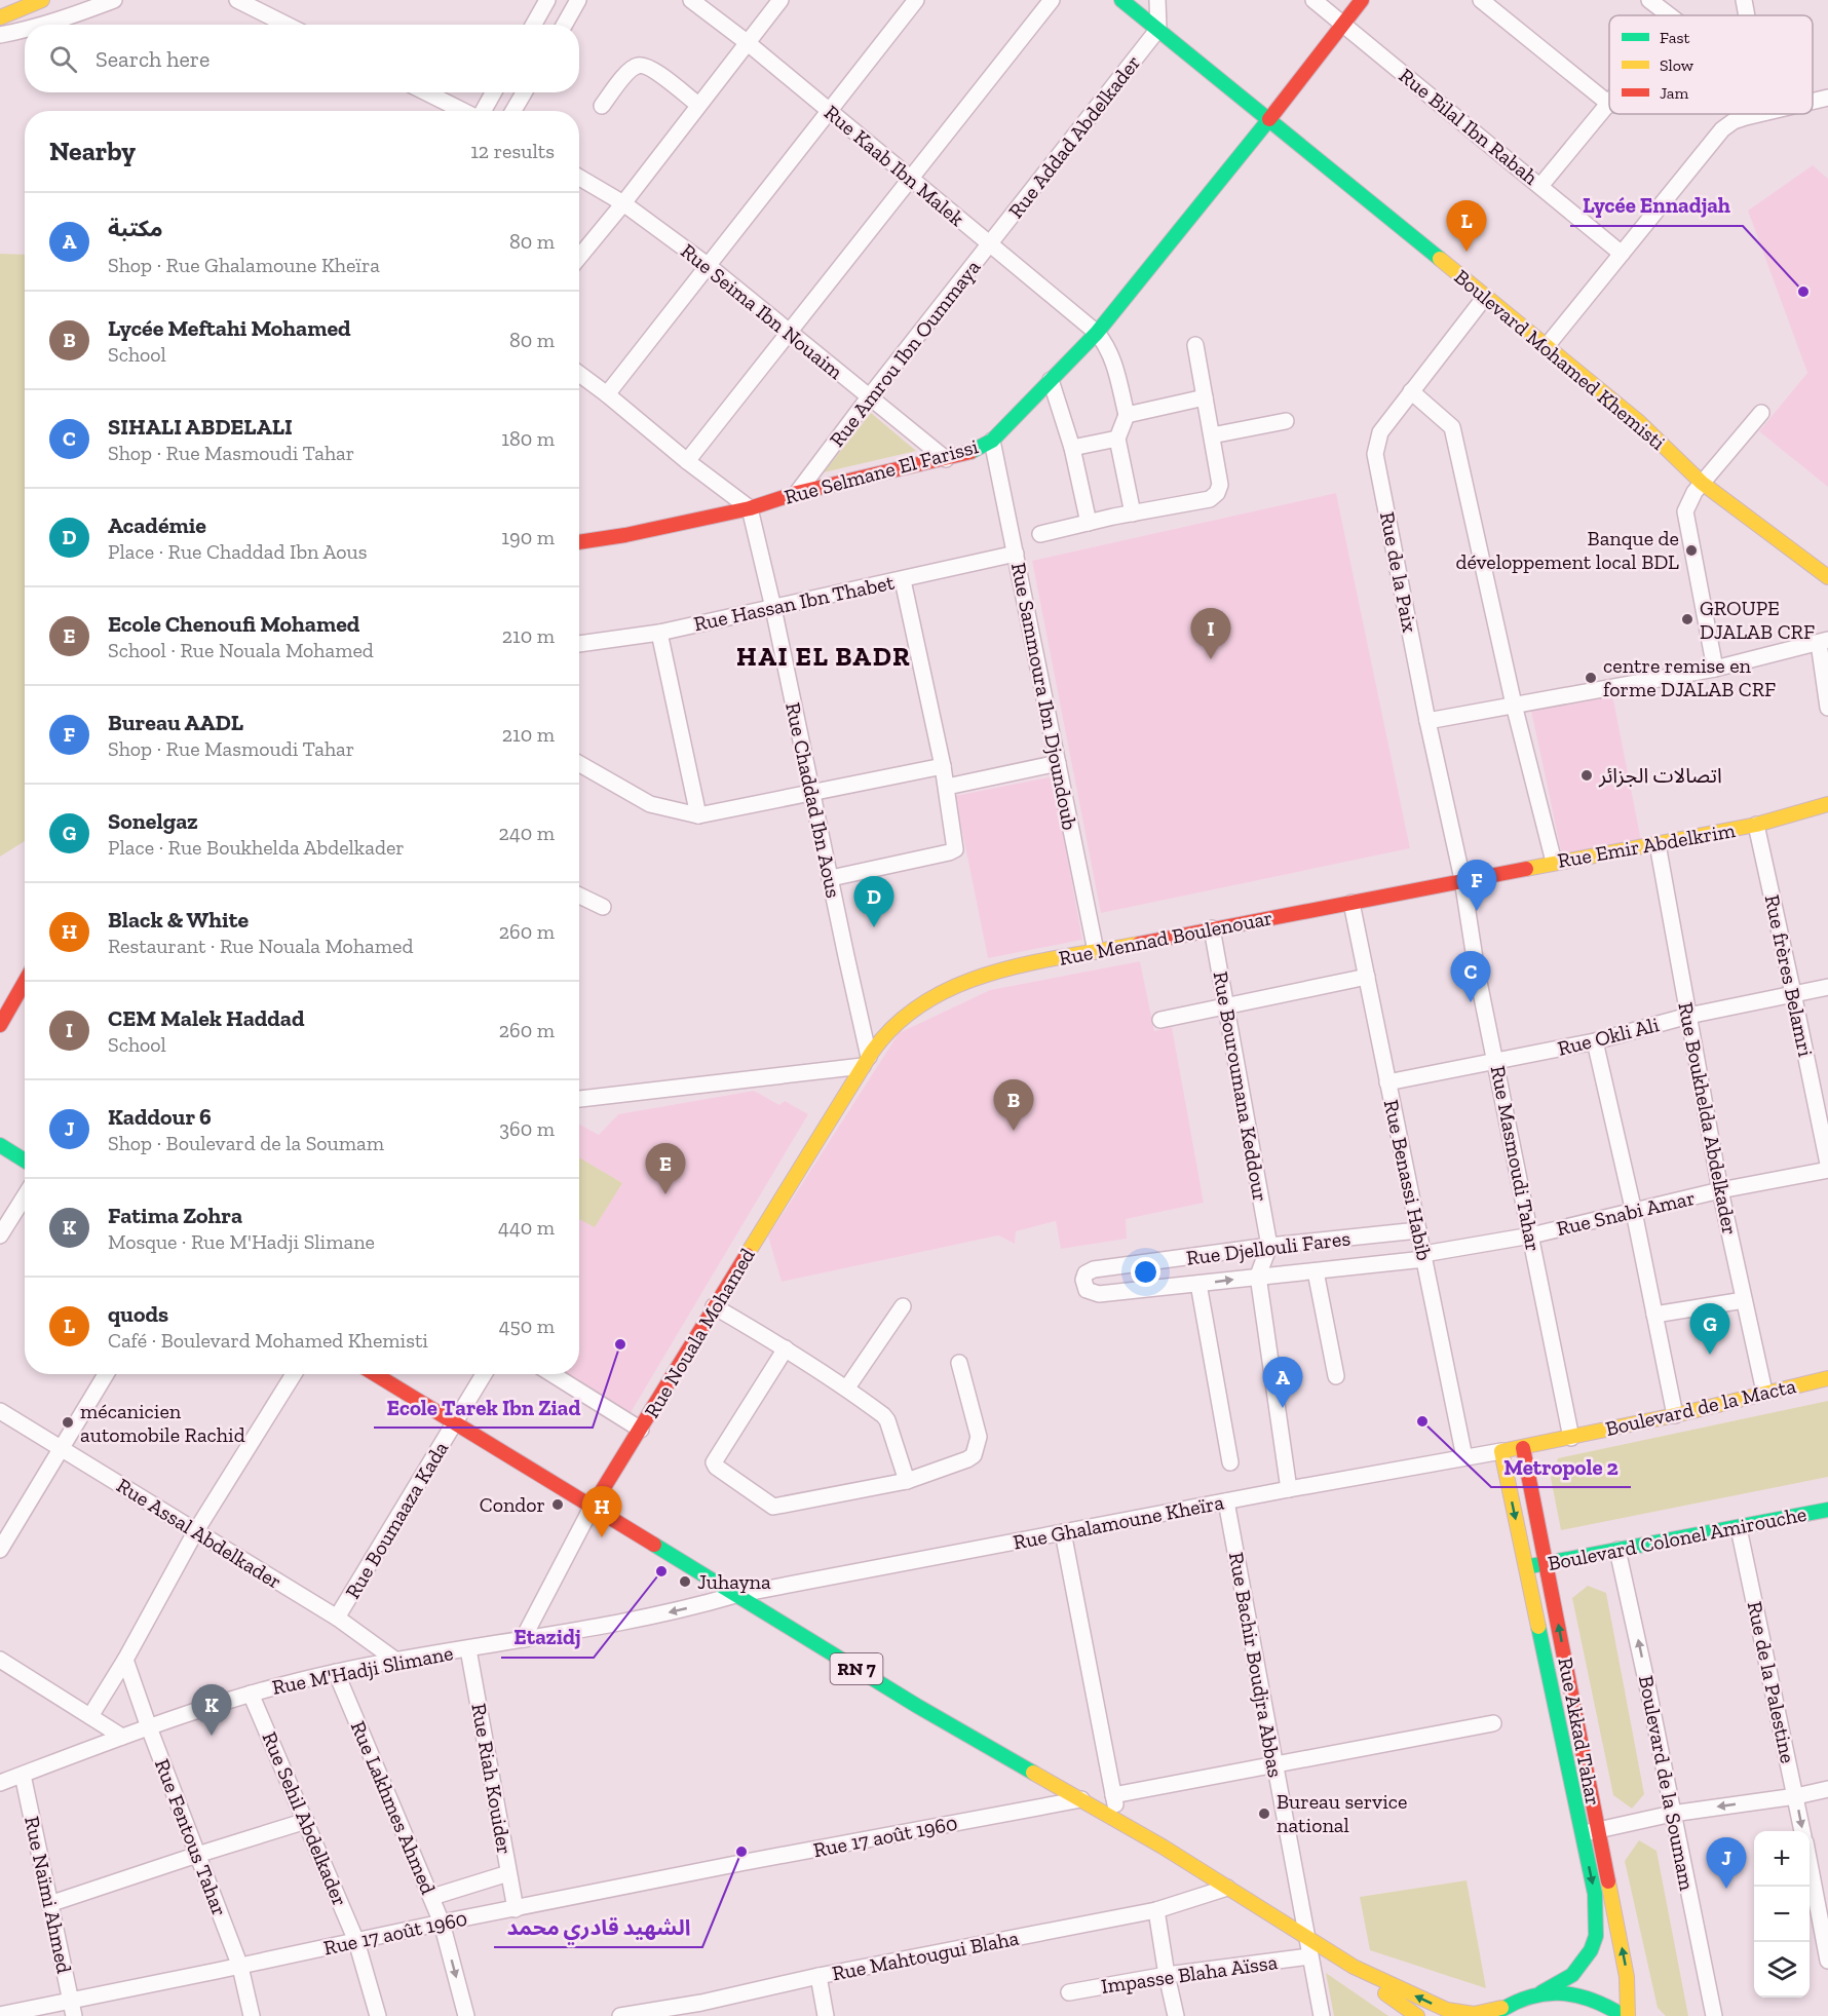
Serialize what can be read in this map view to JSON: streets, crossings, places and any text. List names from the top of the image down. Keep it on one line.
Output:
{"streets":{"main road":["Boulevard Mohamed Khemisti","Rue Selmane El Farissi","Rue Emir Abdelkrim","Rue Mennad Boulenouar","Rue Nouala Mohamed","Boulevard de la Macta","Boulevard Colonel Amirouche","RN 7","Rue Akkad Tahar"],"street":["Rue Bilal Ibn Rabah","Rue Addad Abdelkader","Rue Kaab Ibn Malek","Rue Seima Ibn Nouaim","Rue Amrou Ibn Oummaya","Rue de la Paix","Rue Hassan Ibn Thabet","Rue Sammoura Ibn Djoundoub","Rue Chaddad Ibn Aous","Rue frères Belamri","Rue Okli Ali","Rue Bouroumana Keddour","Rue Boukhelda Abdelkader","Rue Masmoudi Tahar","Rue Benassi Habib","Rue Snabi Amar","Rue Djellouli Fares","Rue Boumaaza Kada","Rue Ghalamoune Kheïra","Rue Assal Abdelkader","Rue Bachir Boudjra Abbas","Rue M'Hadji Slimane","Rue de la Palestine","Rue Riah Kouider","Boulevard de la Soumam","Rue Lakhmes Ahmed","Rue Sehil Abdelkader","Rue 17 août 1960","Rue Fentous Tahar","Rue Naïmi Ahmed","Rue Mahtougui Blaha","Impasse Blaha Aïssa"]},"crossings":[["Rue Bilal Ibn Rabah","Rue Selmane El Farissi"],["Rue Addad Abdelkader","Rue Kaab Ibn Malek"],["Rue Addad Abdelkader","Rue Amrou Ibn Oummaya"],["Rue Addad Abdelkader","Boulevard Mohamed Khemisti"],["Rue Kaab Ibn Malek","Rue Amrou Ibn Oummaya"],["Rue Kaab Ibn Malek","Rue Selmane El Farissi"],["Rue Seima Ibn Nouaim","Rue Amrou Ibn Oummaya"],["Rue Seima Ibn Nouaim","Rue Selmane El Farissi"],["Rue Amrou Ibn Oummaya","Rue Selmane El Farissi"],["Boulevard Mohamed Khemisti","Rue Selmane El Farissi"],["Boulevard Mohamed Khemisti","Rue de la Paix"],["Rue Selmane El Farissi","Rue Sammoura Ibn Djoundoub"],["Rue Selmane El Farissi","Rue Chaddad Ibn Aous"],["Rue de la Paix","Rue Emir Abdelkrim"],["Rue de la Paix","Rue Mennad Boulenouar"],["Rue de la Paix","Rue Masmoudi Tahar"],["Rue Hassan Ibn Thabet","Rue Sammoura Ibn Djoundoub"],["Rue Hassan Ibn Thabet","Rue Chaddad Ibn Aous"],["Rue Sammoura Ibn Djoundoub","Rue Mennad Boulenouar"],["Rue Chaddad Ibn Aous","Rue Nouala Mohamed"],["Rue Emir Abdelkrim","Rue Mennad Boulenouar"],["Rue Emir Abdelkrim","Rue frères Belamri"],["Rue Emir Abdelkrim","Rue Boukhelda Abdelkader"],["Rue Emir Abdelkrim","Rue Masmoudi Tahar"],["Rue Mennad Boulenouar","Rue Bouroumana Keddour"],["Rue Mennad Boulenouar","Rue Masmoudi Tahar"],["Rue Mennad Boulenouar","Rue Benassi Habib"],["Rue Mennad Boulenouar","Rue Nouala Mohamed"],["Rue frères Belamri","Rue Okli Ali"],["Rue Okli Ali","Rue Boukhelda Abdelkader"],["Rue Okli Ali","Rue Masmoudi Tahar"],["Rue Okli Ali","Rue Benassi Habib"],["Rue Bouroumana Keddour","Rue Djellouli Fares"],["Rue Boukhelda Abdelkader","Rue Snabi Amar"],["Rue Boukhelda Abdelkader","Boulevard de la Macta"],["Rue Masmoudi Tahar","Rue Snabi Amar"],["Rue Masmoudi Tahar","Boulevard de la Macta"],["Rue Benassi Habib","Rue Snabi Amar"],["Rue Benassi Habib","Rue Djellouli Fares"],["Rue Benassi Habib","Rue Ghalamoune Kheïra"],["Rue Snabi Amar","Rue Djellouli Fares"],["Rue Nouala Mohamed","RN 7"],["Rue Nouala Mohamed","Rue M'Hadji Slimane"],["Boulevard de la Macta","Rue Ghalamoune Kheïra"],["Boulevard de la Macta","Rue Akkad Tahar"],["Rue Boumaaza Kada","Rue Assal Abdelkader"],["Rue Boumaaza Kada","RN 7"],["Rue Ghalamoune Kheïra","Rue Bachir Boudjra Abbas"],["Rue Ghalamoune Kheïra","RN 7"],["Rue Ghalamoune Kheïra","Rue M'Hadji Slimane"],["Rue Ghalamoune Kheïra","Rue Akkad Tahar"],["Rue Assal Abdelkader","Rue M'Hadji Slimane"],["Boulevard Colonel Amirouche","Rue de la Palestine"],["Boulevard Colonel Amirouche","Rue Akkad Tahar"],["Boulevard Colonel Amirouche","Boulevard de la Soumam"],["Rue Bachir Boudjra Abbas","RN 7"],["Rue Bachir Boudjra Abbas","Impasse Blaha Aïssa"],["RN 7","Rue M'Hadji Slimane"],["RN 7","Rue 17 août 1960"],["RN 7","Rue Mahtougui Blaha"],["Rue M'Hadji Slimane","Rue Riah Kouider"],["Rue M'Hadji Slimane","Rue Lakhmes Ahmed"],["Rue M'Hadji Slimane","Rue Sehil Abdelkader"],["Rue M'Hadji Slimane","Rue Fentous Tahar"],["Rue M'Hadji Slimane","Rue Naïmi Ahmed"],["Rue Riah Kouider","Rue 17 août 1960"],["Rue Lakhmes Ahmed","Rue 17 août 1960"],["Rue Sehil Abdelkader","Rue 17 août 1960"],["Rue 17 août 1960","Rue Fentous Tahar"],["Rue 17 août 1960","Rue Naïmi Ahmed"]],"one_way":["Boulevard de la Soumam"],"districts":["HAI EL BADR"],"places":["Lycée Ennadjah","Banque de développement local BDL","GROUPE DJALAB CRF","centre remise en forme DJALAB CRF","اتصالات الجزائر","Ecole Tarek Ibn Ziad","Metropole 2","mécanicien automobile Rachid","Condor","Etazidj","Juhayna","Bureau service national","الشهيد قادري محمد"],"legend":["Fast","Slow","Jam"],"page":{"search":"Search here","heading":["Nearby","12 results"],"list":[{"mark":"A","name":"مكتبة","note":"Shop · Rue Ghalamoune Kheïra","value":"80 m"},{"mark":"B","name":"Lycée Meftahi Mohamed","note":"School","value":"80 m"},{"mark":"C","name":"SIHALI ABDELALI","note":"Shop · Rue Masmoudi Tahar","value":"180 m"},{"mark":"D","name":"Académie","note":"Place · Rue Chaddad Ibn Aous","value":"190 m"},{"mark":"E","name":"Ecole Chenoufi Mohamed","note":"School · Rue Nouala Mohamed","value":"210 m"},{"mark":"F","name":"Bureau AADL","note":"Shop · Rue Masmoudi Tahar","value":"210 m"},{"mark":"G","name":"Sonelgaz","note":"Place · Rue Boukhelda Abdelkader","value":"240 m"},{"mark":"H","name":"Black & White","note":"Restaurant · Rue Nouala Mohamed","value":"260 m"},{"mark":"I","name":"CEM Malek Haddad","note":"School","value":"260 m"},{"mark":"J","name":"Kaddour 6","note":"Shop · Boulevard de la Soumam","value":"360 m"},{"mark":"K","name":"Fatima Zohra","note":"Mosque · Rue M'Hadji Slimane","value":"440 m"},{"mark":"L","name":"quods","note":"Café · Boulevard Mohamed Khemisti","value":"450 m"}],"pins":["L","I","F","D","C","B","E","G","A","H","K","J"],"map_buttons":["+","−"]}}
